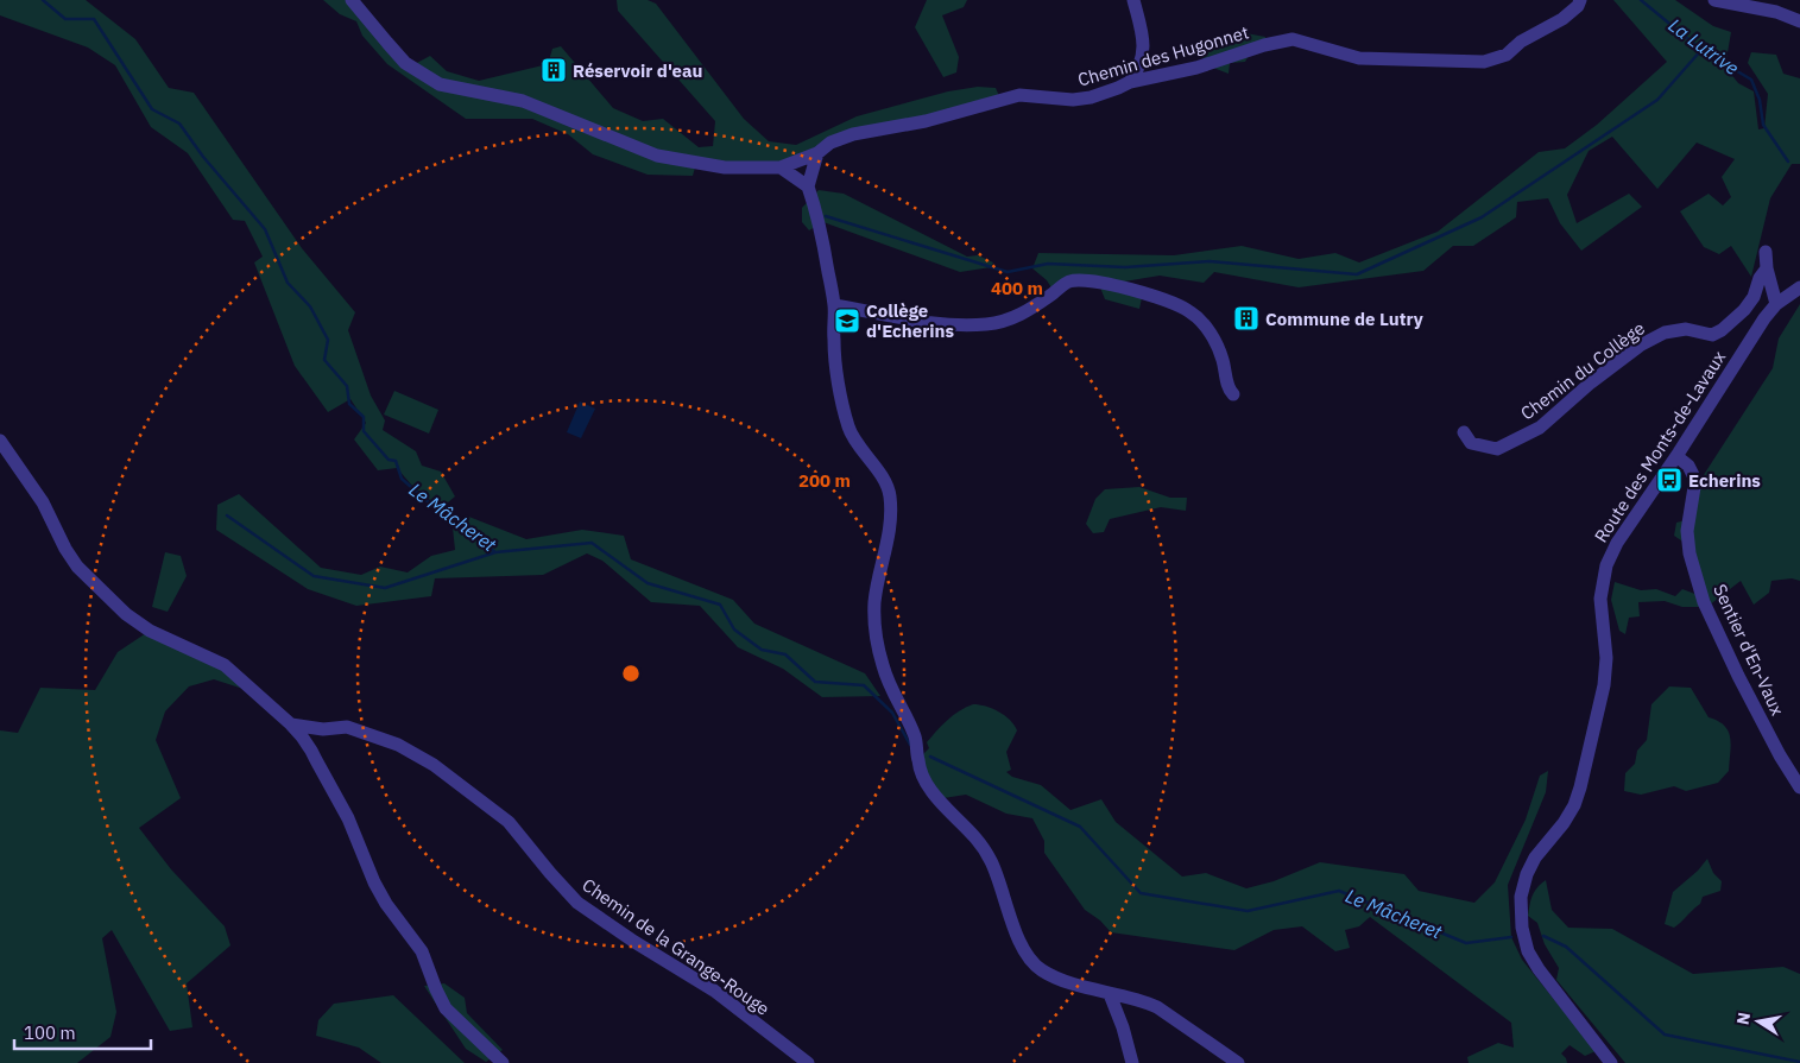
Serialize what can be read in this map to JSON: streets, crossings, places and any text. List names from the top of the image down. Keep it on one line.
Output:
{"streets":{"street":["Chemin des Hugonnet","Chemin du Collège","Route des Monts-de-Lavaux","Sentier d'En-Vaux","Chemin de la Grange-Rouge"]},"crossings":[["Route des Monts-de-Lavaux","Sentier d'En-Vaux"]],"water":["La Lutrive","Le Mâcheret"],"places":{"building":["Réservoir d'eau","Commune de Lutry"],"school or university":["Collège d'Echerins"],"bus stop":["Echerins"]},"scale_bar":"100 m","north":"left","rings":["400 m","200 m"]}
